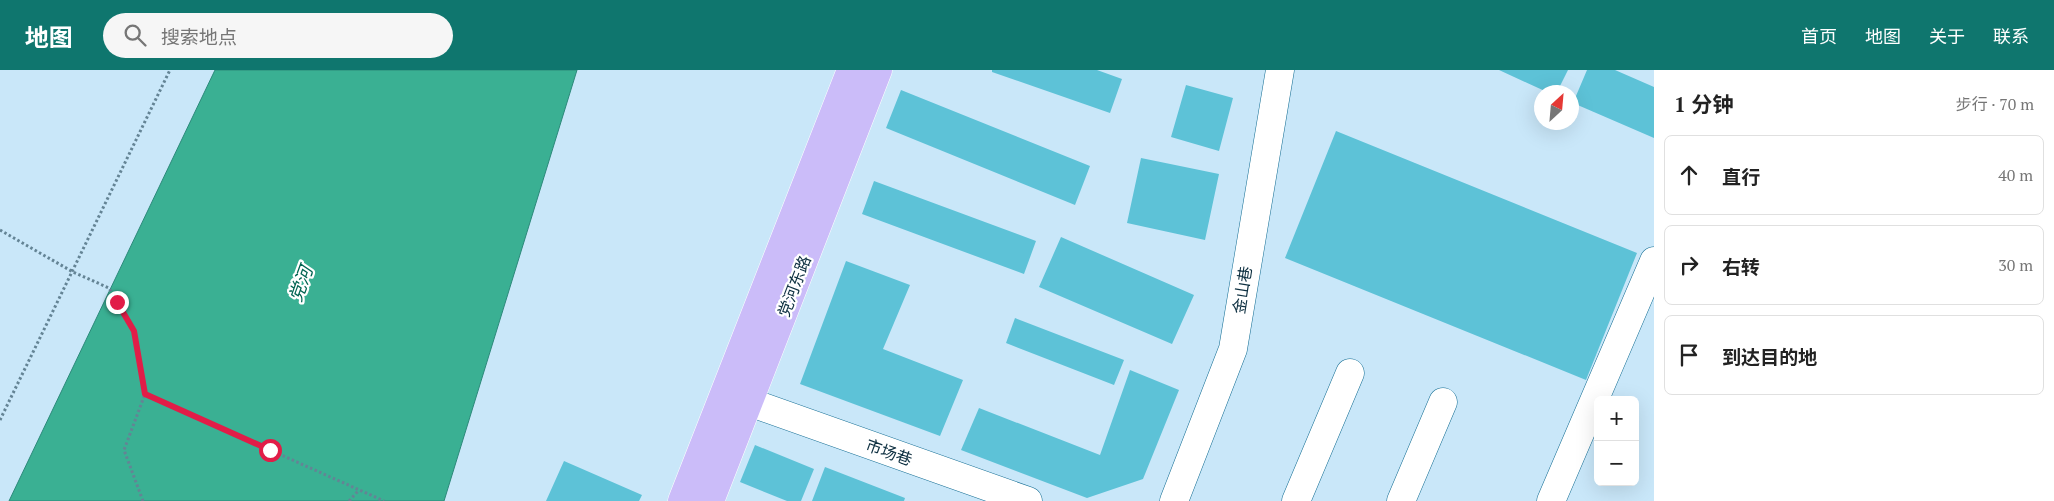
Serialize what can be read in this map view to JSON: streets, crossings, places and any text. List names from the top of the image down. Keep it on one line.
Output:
{"streets":{"main road":["党河东路"],"street":["金山巷","市场巷"]},"crossings":[["党河东路","市场巷"]],"water":["党河"],"north":"top right","page":{"header":"地图","search":"搜索地点","nav":["首页","地图","关于","联系"],"heading":["1 分钟","步行 · 70 m"],"list":[["直行","40 m"],["右转","30 m"],"到达目的地"],"map_buttons":["+","−"]}}
